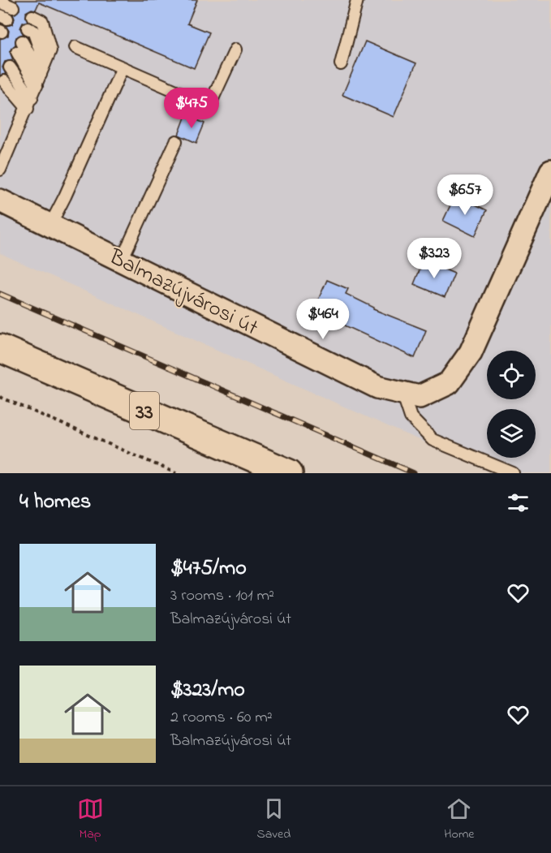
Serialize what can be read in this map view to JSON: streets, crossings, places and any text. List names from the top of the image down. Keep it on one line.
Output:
{"streets":{"main road":["33"],"street":["Balmazújvárosi út"]},"page":{"price":["$475","$657","$323","$464"],"heading":"4 homes","list":[{"name":"$475/mo","note":"3 rooms · 101 m² · Balmazújvárosi út"},{"name":"$323/mo","note":"2 rooms · 60 m² · Balmazújvárosi út"}],"tabs":["Map","Saved","Home"]}}
